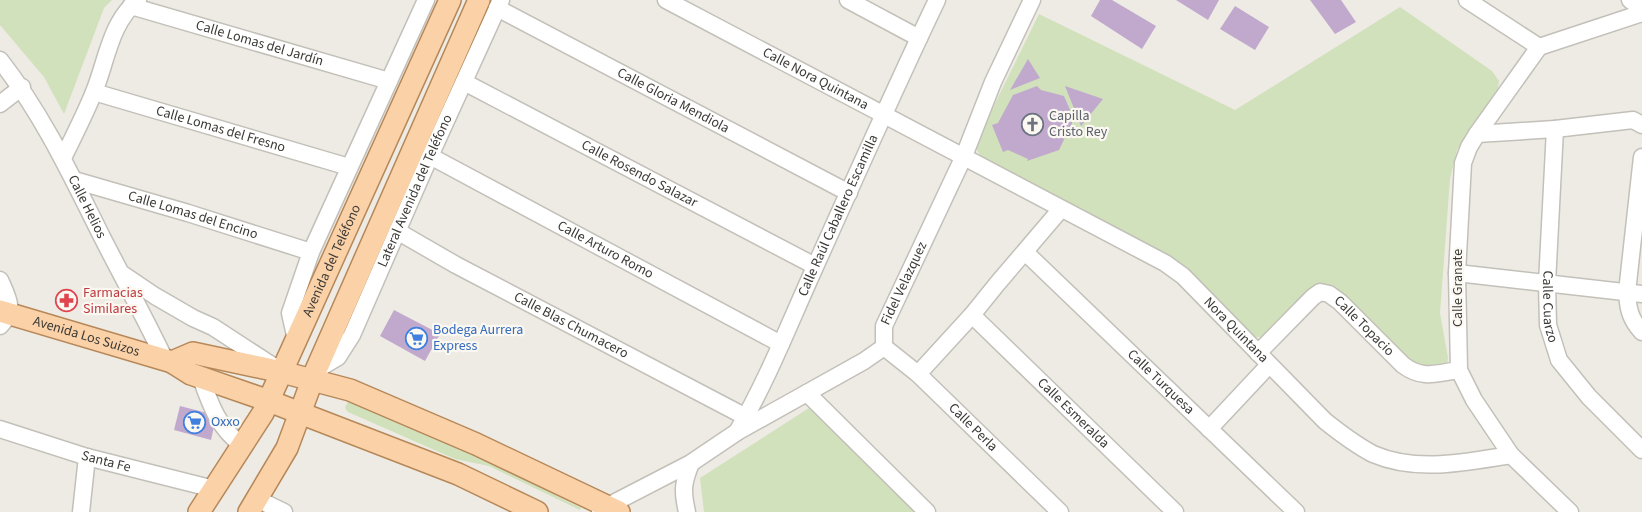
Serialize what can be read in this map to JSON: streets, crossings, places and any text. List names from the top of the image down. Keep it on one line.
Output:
{"streets":{"main road":["Avenida del Teléfono","Avenida Los Suizos"],"street":["Calle Lomas del Jardín","Calle Nora Quintana","Calle Gloria Mendiola","Calle Lomas del Fresno","Calle Rosendo Salazar","Lateral Avenida del Teléfono","Calle Helios","Calle Lomas del Encino","Calle Raúl Caballero Escamilla","Calle Arturo Romo","Fidel Velazquez","Calle Granate","Calle Cuarzo","Calle Blas Chumacero","Calle Topacio","Nora Quintana","Calle Turquesa","Calle Esmeralda","Calle Perla","Santa Fe"]},"crossings":[["Calle Nora Quintana","Calle Raúl Caballero Escamilla"],["Calle Nora Quintana","Fidel Velazquez"],["Calle Nora Quintana","Nora Quintana"],["Calle Gloria Mendiola","Lateral Avenida del Teléfono"],["Calle Gloria Mendiola","Calle Raúl Caballero Escamilla"],["Calle Gloria Mendiola","Avenida del Teléfono"],["Calle Rosendo Salazar","Lateral Avenida del Teléfono"],["Calle Rosendo Salazar","Calle Raúl Caballero Escamilla"],["Lateral Avenida del Teléfono","Calle Arturo Romo"],["Lateral Avenida del Teléfono","Avenida del Teléfono"],["Lateral Avenida del Teléfono","Calle Blas Chumacero"],["Calle Helios","Calle Lomas del Encino"],["Calle Helios","Avenida Los Suizos"],["Calle Raúl Caballero Escamilla","Calle Arturo Romo"],["Calle Raúl Caballero Escamilla","Calle Blas Chumacero"],["Avenida del Teléfono","Avenida Los Suizos"],["Avenida del Teléfono","Santa Fe"],["Fidel Velazquez","Nora Quintana"],["Fidel Velazquez","Calle Perla"],["Calle Granate","Calle Topacio"],["Calle Granate","Nora Quintana"],["Calle Topacio","Nora Quintana"]],"places":{"church":["Capilla Cristo Rey"],"pharmacy":["Farmacias Similares"],"supermarket":["Bodega Aurrera Express","Oxxo"]}}
